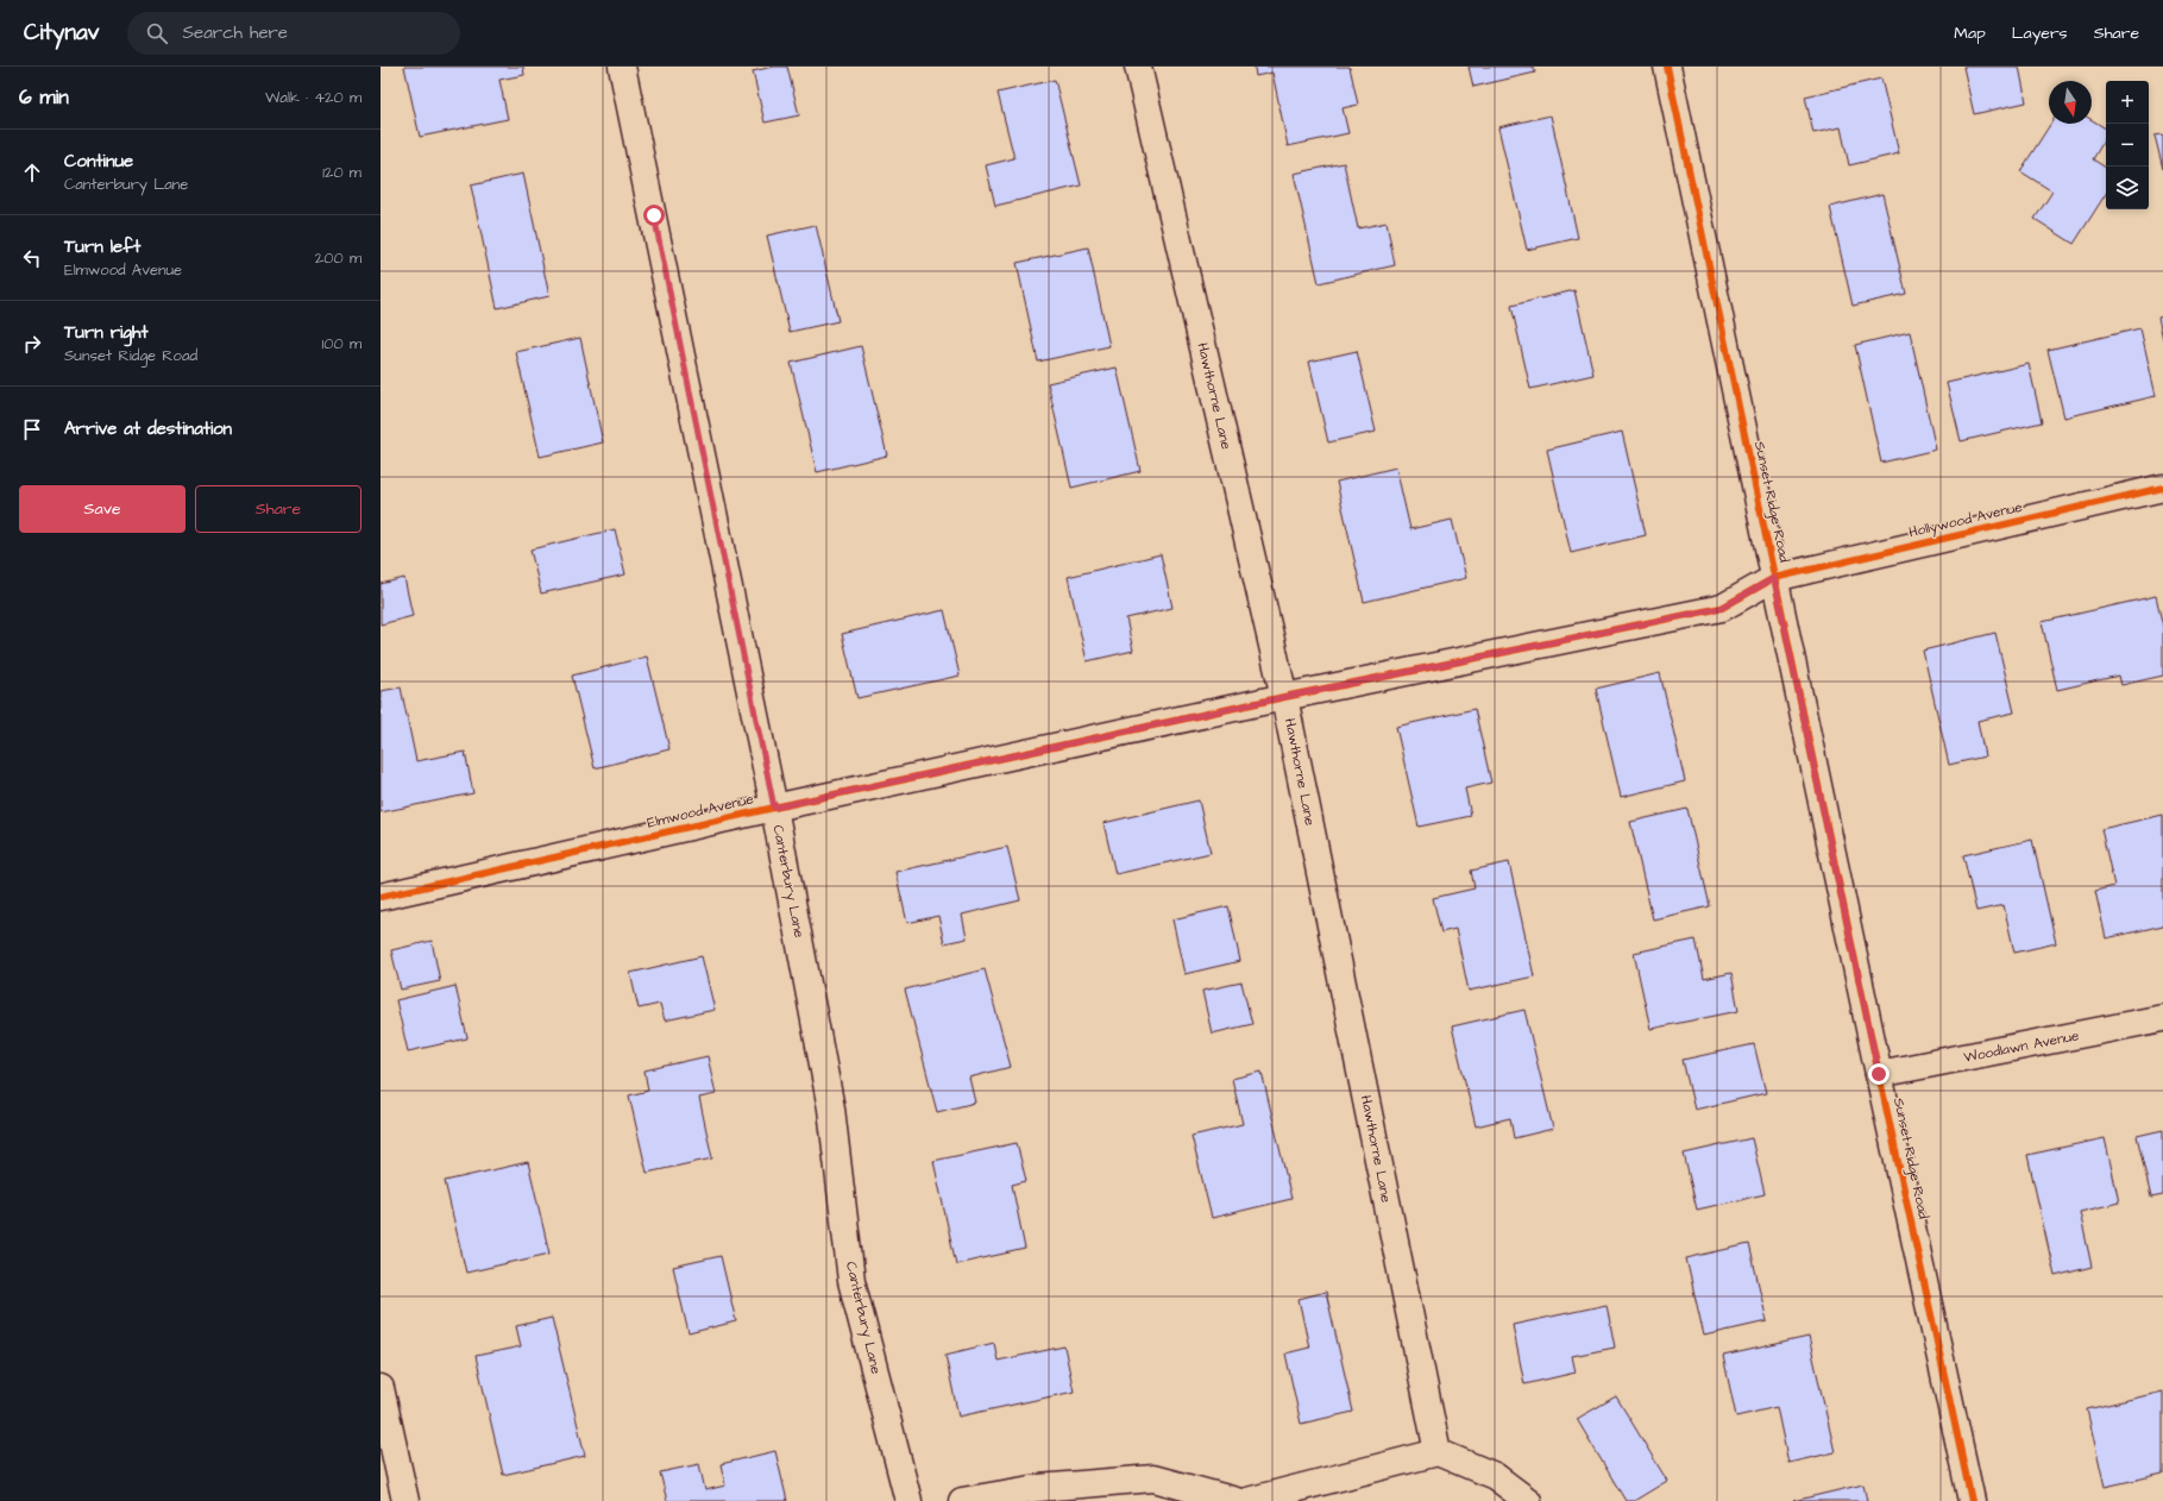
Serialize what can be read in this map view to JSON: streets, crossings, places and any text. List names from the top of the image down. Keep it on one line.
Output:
{"streets":{"street":["Hawthorne Lane","Sunset Ridge Road","Hollywood Avenue","Elmwood Avenue","Canterbury Lane","Woodlawn Avenue"]},"crossings":[["Hawthorne Lane","Elmwood Avenue"],["Sunset Ridge Road","Hollywood Avenue"],["Sunset Ridge Road","Elmwood Avenue"],["Sunset Ridge Road","Woodlawn Avenue"],["Hollywood Avenue","Elmwood Avenue"],["Elmwood Avenue","Canterbury Lane"]],"north":"bottom","page":{"header":"Citynav","search":"Search here","nav":["Map","Layers","Share"],"heading":["6 min","Walk · 420 m"],"map_buttons":["+","−"],"list":[["Continue","Canterbury Lane","120 m"],["Turn left","Elmwood Avenue","200 m"],["Turn right","Sunset Ridge Road","100 m"],"Arrive at destination"],"buttons":["Save","Share"]}}
